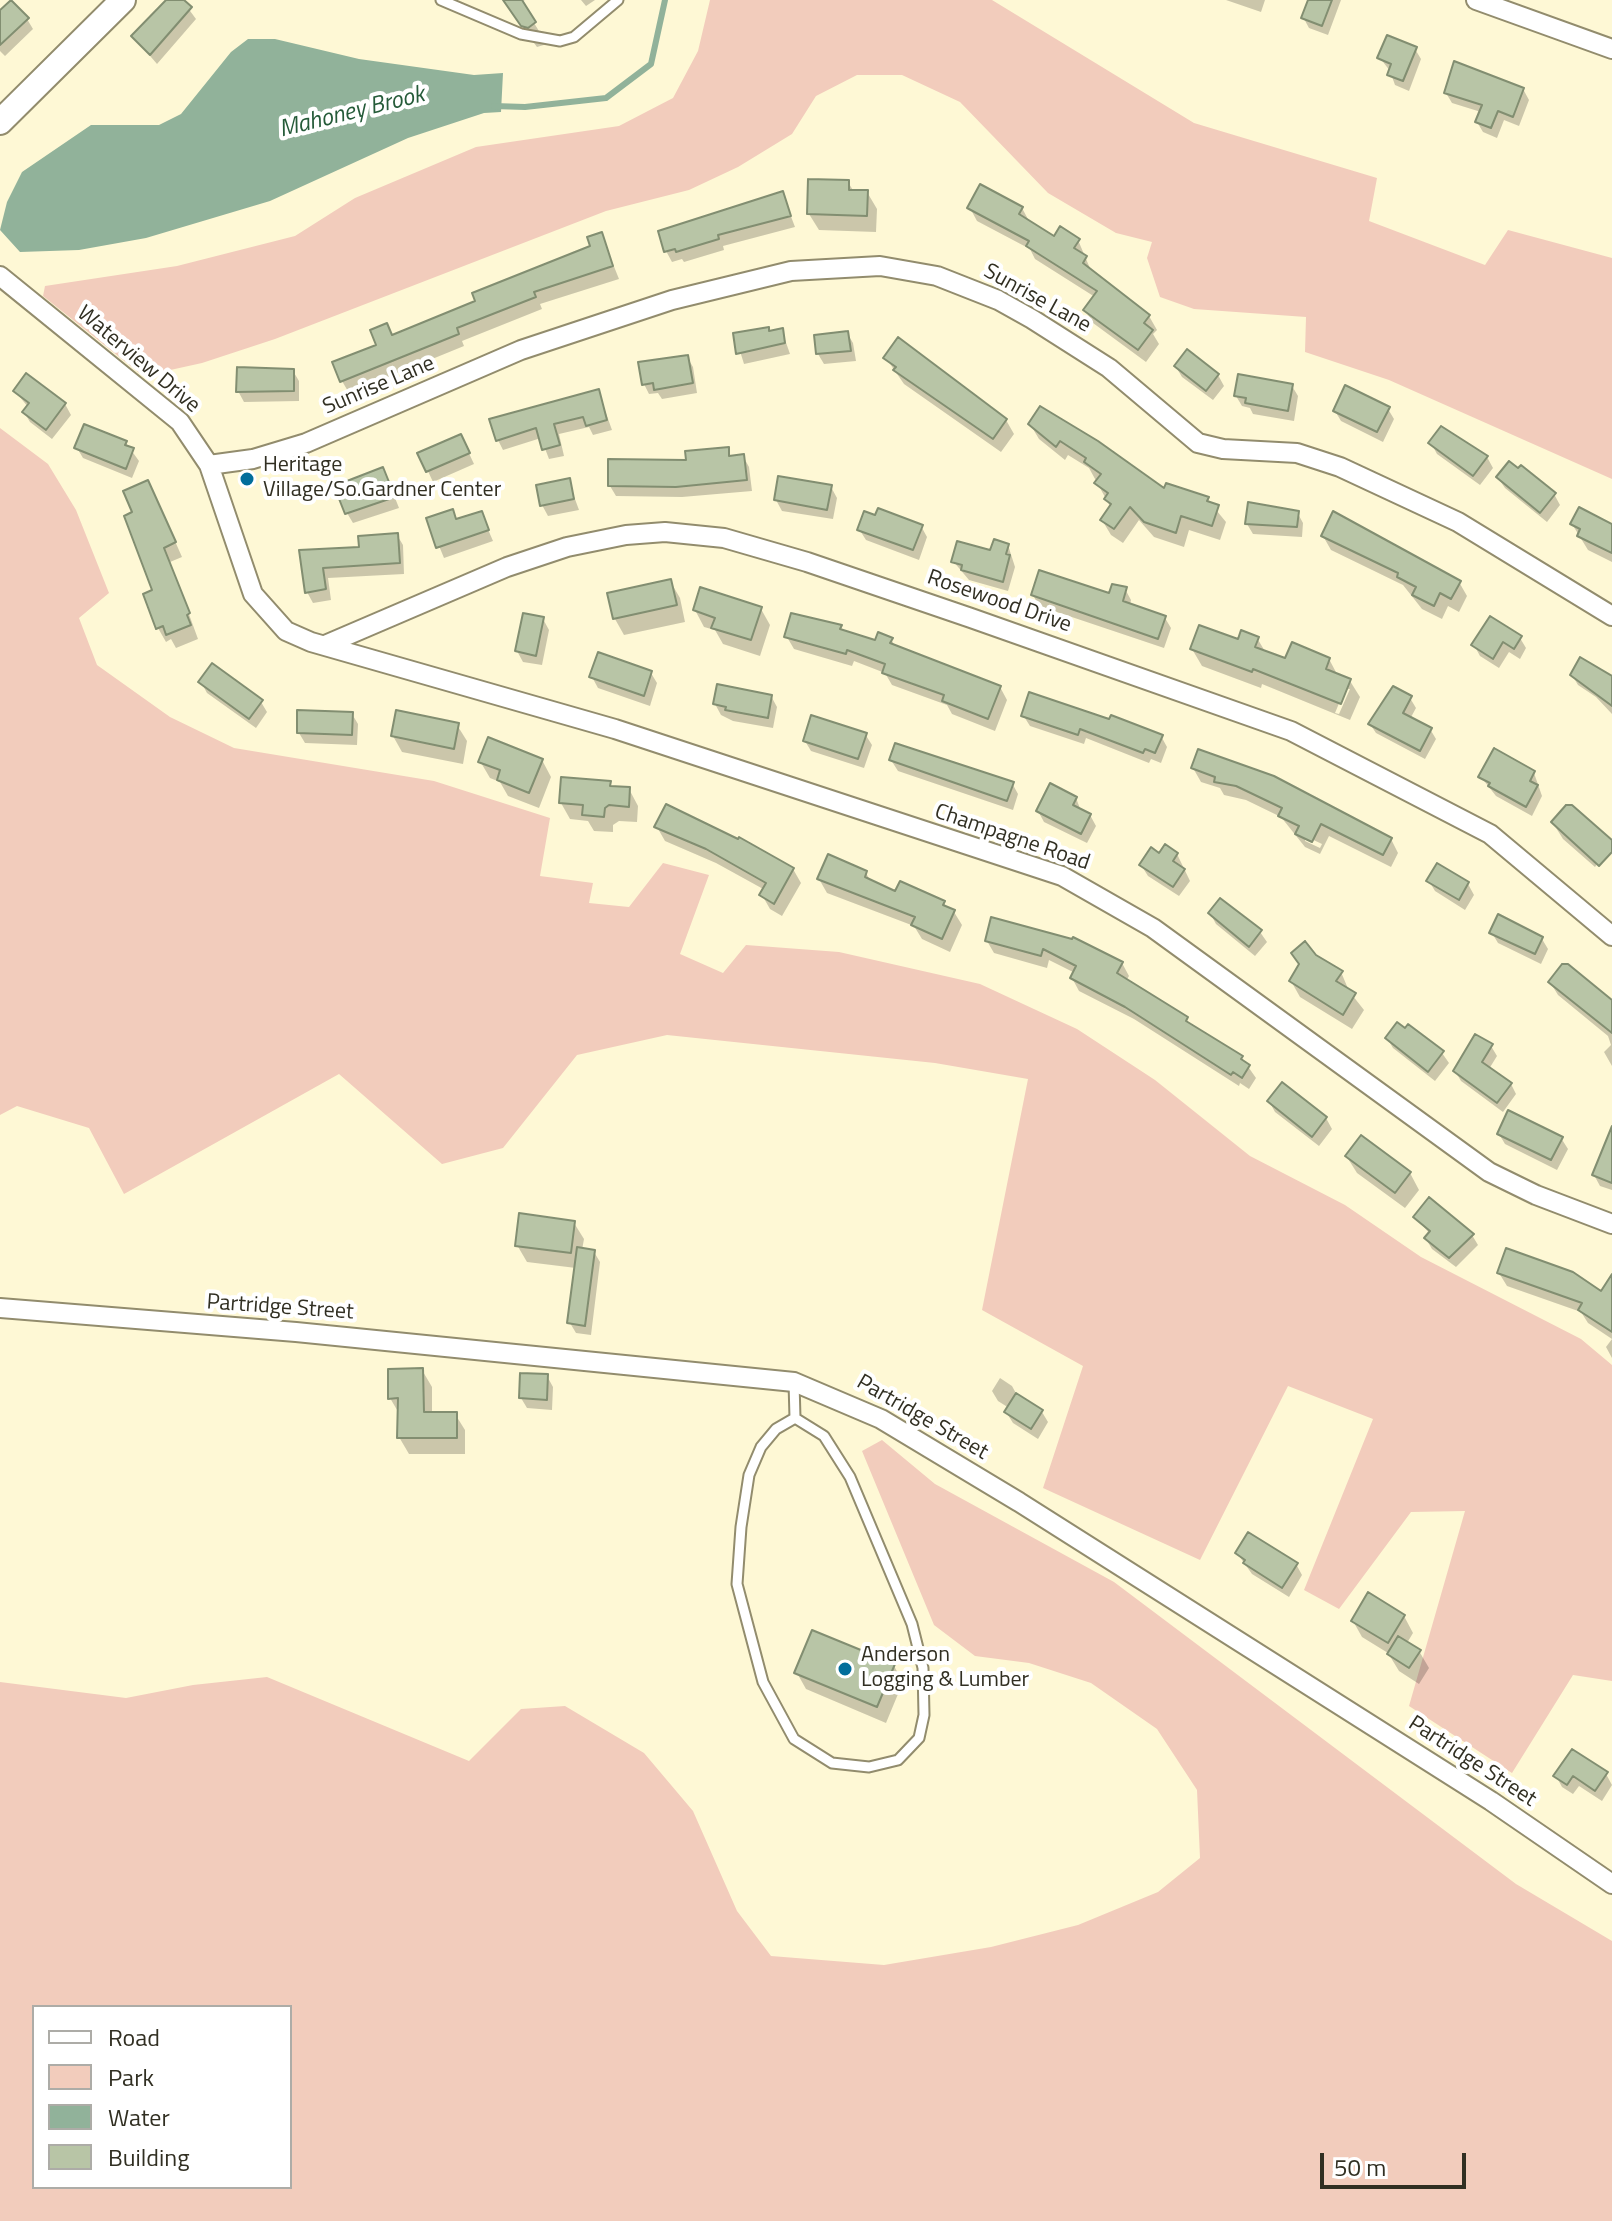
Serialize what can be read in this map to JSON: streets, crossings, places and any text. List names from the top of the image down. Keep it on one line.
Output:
{"streets":{"street":["Sunrise Lane","Waterview Drive","Rosewood Drive","Champagne Road","Partridge Street"]},"crossings":[["Sunrise Lane","Waterview Drive"],["Waterview Drive","Rosewood Drive"],["Waterview Drive","Champagne Road"],["Rosewood Drive","Champagne Road"]],"water":["Mahoney Brook"],"places":["Heritage Village/So.Gardner Center","Anderson Logging & Lumber"],"legend":["Road","Park","Water","Building"],"scale_bar":"50 m"}
